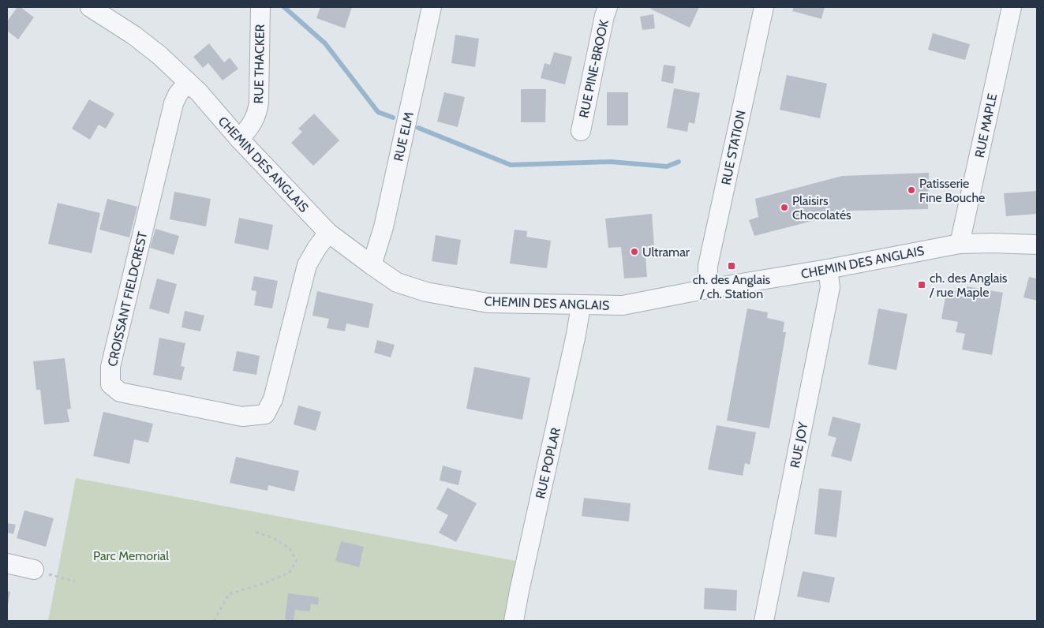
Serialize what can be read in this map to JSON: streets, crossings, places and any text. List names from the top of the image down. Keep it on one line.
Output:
{"streets":{"street":["RUE THACKER","RUE PINE-BROOK","RUE MAPLE","RUE ELM","RUE STATION","CHEMIN DES ANGLAIS","CROISSANT FIELDCREST","RUE JOY","RUE POPLAR"]},"crossings":[["RUE THACKER","CHEMIN DES ANGLAIS"],["RUE MAPLE","CHEMIN DES ANGLAIS"],["RUE ELM","CHEMIN DES ANGLAIS"],["RUE STATION","CHEMIN DES ANGLAIS"],["CHEMIN DES ANGLAIS","CROISSANT FIELDCREST"],["CHEMIN DES ANGLAIS","RUE JOY"],["CHEMIN DES ANGLAIS","RUE POPLAR"]],"parks":["Parc Memorial"],"places":{"other":["Patisserie Fine Bouche","Plaisirs Chocolatés","Ultramar"],"transit":["ch. des Anglais / ch. Station","ch. des Anglais / rue Maple"]}}
